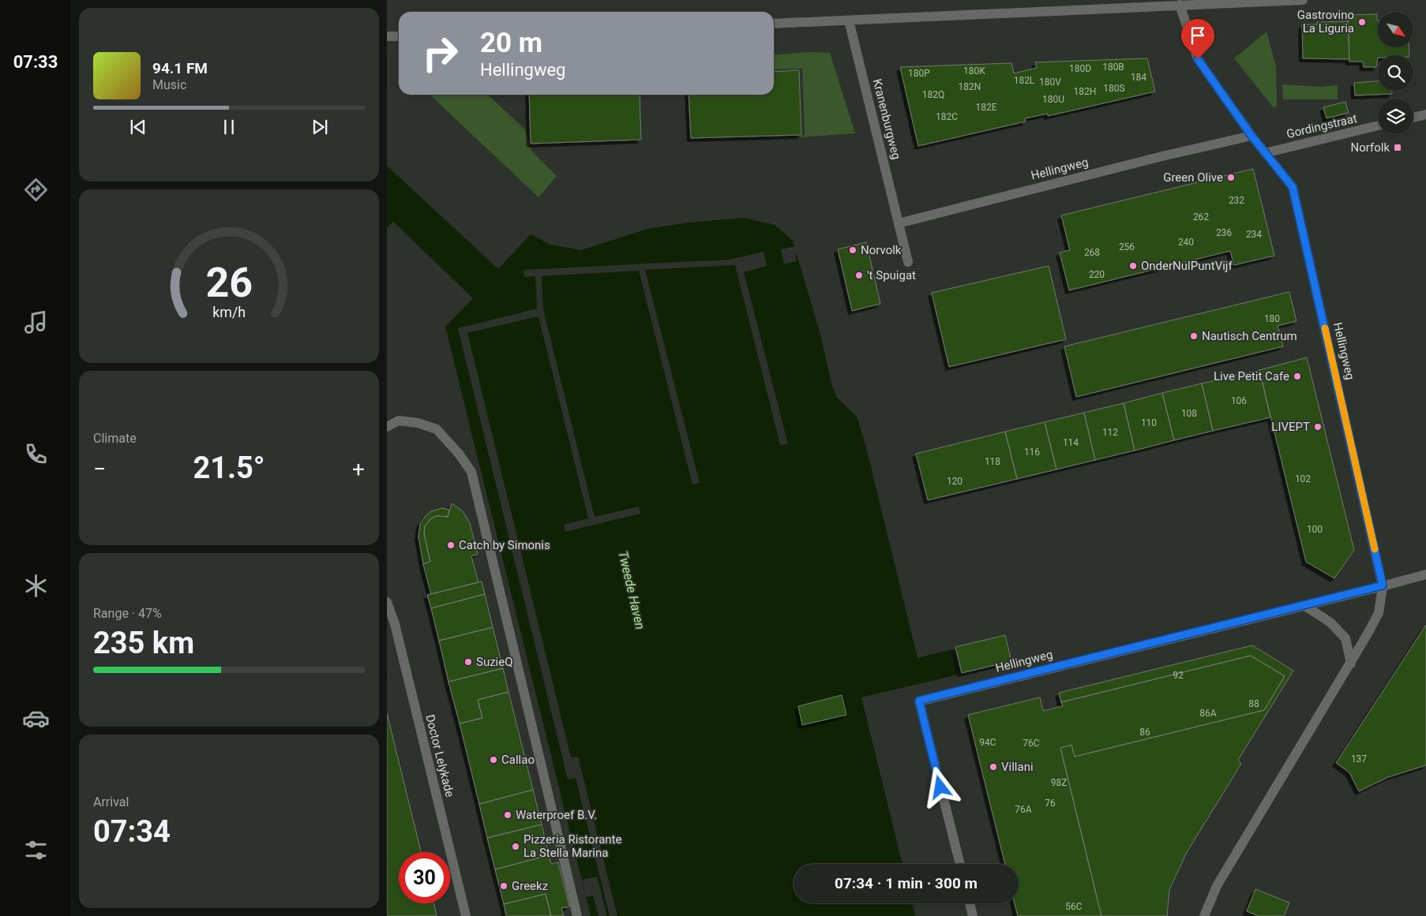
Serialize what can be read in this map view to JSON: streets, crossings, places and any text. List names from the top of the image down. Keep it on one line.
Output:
{"streets":{"street":["Kranenburgweg","Gordingstraat","Hellingweg","Doctor Lelykade"]},"crossings":[["Kranenburgweg","Hellingweg"],["Gordingstraat","Hellingweg"]],"water":["Tweede Haven"],"places":{"other":["Gastrovino La Liguria","Green Olive","Norvolk","OnderNulPuntVijf","'t Spuigat","Nautisch Centrum","Live Petit Cafe","LIVEPT","Catch by Simonis","SuzieQ","Callao","Villani","Waterproef B.V.","Pizzeria Ristorante La Stella Marina","Greekz"],"transit":["Norfolk"]},"house_numbers":["180B","180D","180K","180P","184","182L","180V","182N","180S","182H","182Q","180U","182E","182C","232","262","236","234","240","256","268","220","180","106","108","110","112","114","116","118","102","120","100","92","88","86A","86","94C","76C","137","98Z","76","76A","56C"],"north":"bottom right","page":{"tabs":"07:33","turn":["20 m","Hellingweg"],"song":["94.1 FM","Music"],"tile":["Climate",["Range · 47%","235 km"],["Arrival","07:34"]],"heat":["−","21.5°","+"],"limit":"30","trip":"07:34 · 1 min · 300 m","gauge":["26","km/h"]}}
